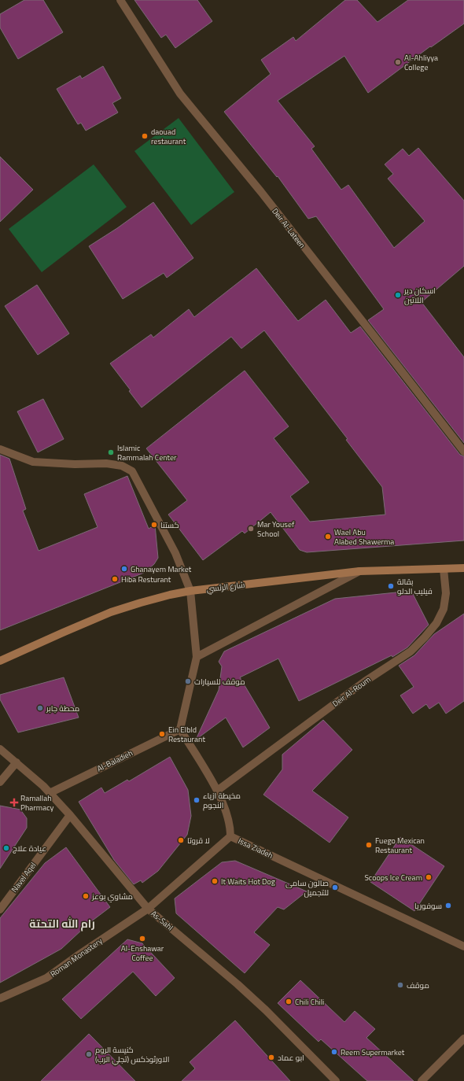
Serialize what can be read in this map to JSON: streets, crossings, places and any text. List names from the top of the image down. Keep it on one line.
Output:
{"streets":{"main road":["شارع الرئسي"],"street":["Deir Al-Lateen","Deir Al-Roum","Al-Baladieh","Issa Ziadeh","Navel Aqel","As-Sahl","Roman Monastery"]},"crossings":[["شارع الرئسي","Deir Al-Roum"],["Deir Al-Roum","Issa Ziadeh"],["Al-Baladieh","Issa Ziadeh"],["Al-Baladieh","As-Sahl"],["Issa Ziadeh","Roman Monastery"],["Navel Aqel","As-Sahl"],["As-Sahl","Roman Monastery"]],"districts":["رام الله التحتة"],"places":{"other":["Al-Ahliyya College","daouad restaurant","اسكان دير اللاتين","Islamic Rammalah Center","كستنا","Mar Yousef School","Wael Abu Alabed Shawerma","Ghanayem Market","Hiba Resturant","بقالة فيليب الدلو","موقف للسيارات","محطة جابر","Ein Elbld Restaurant","مخيطة ازياء النجوم","لا قروتا","Fuego Mexican Restaurant","عيادة علاج","Scoops Ice Cream","It Waits Hot Dog","صالون سامى للتجميل","مشاوي بوعز","سوفوريا","Al-Enshawar Coffee","موقف","Chili Chili","Reem Supermarket","كنيسة الروم الاورثوذكس (تجلي الرب)","ابو عماد"],"health":["Ramallah Pharmacy"]}}
